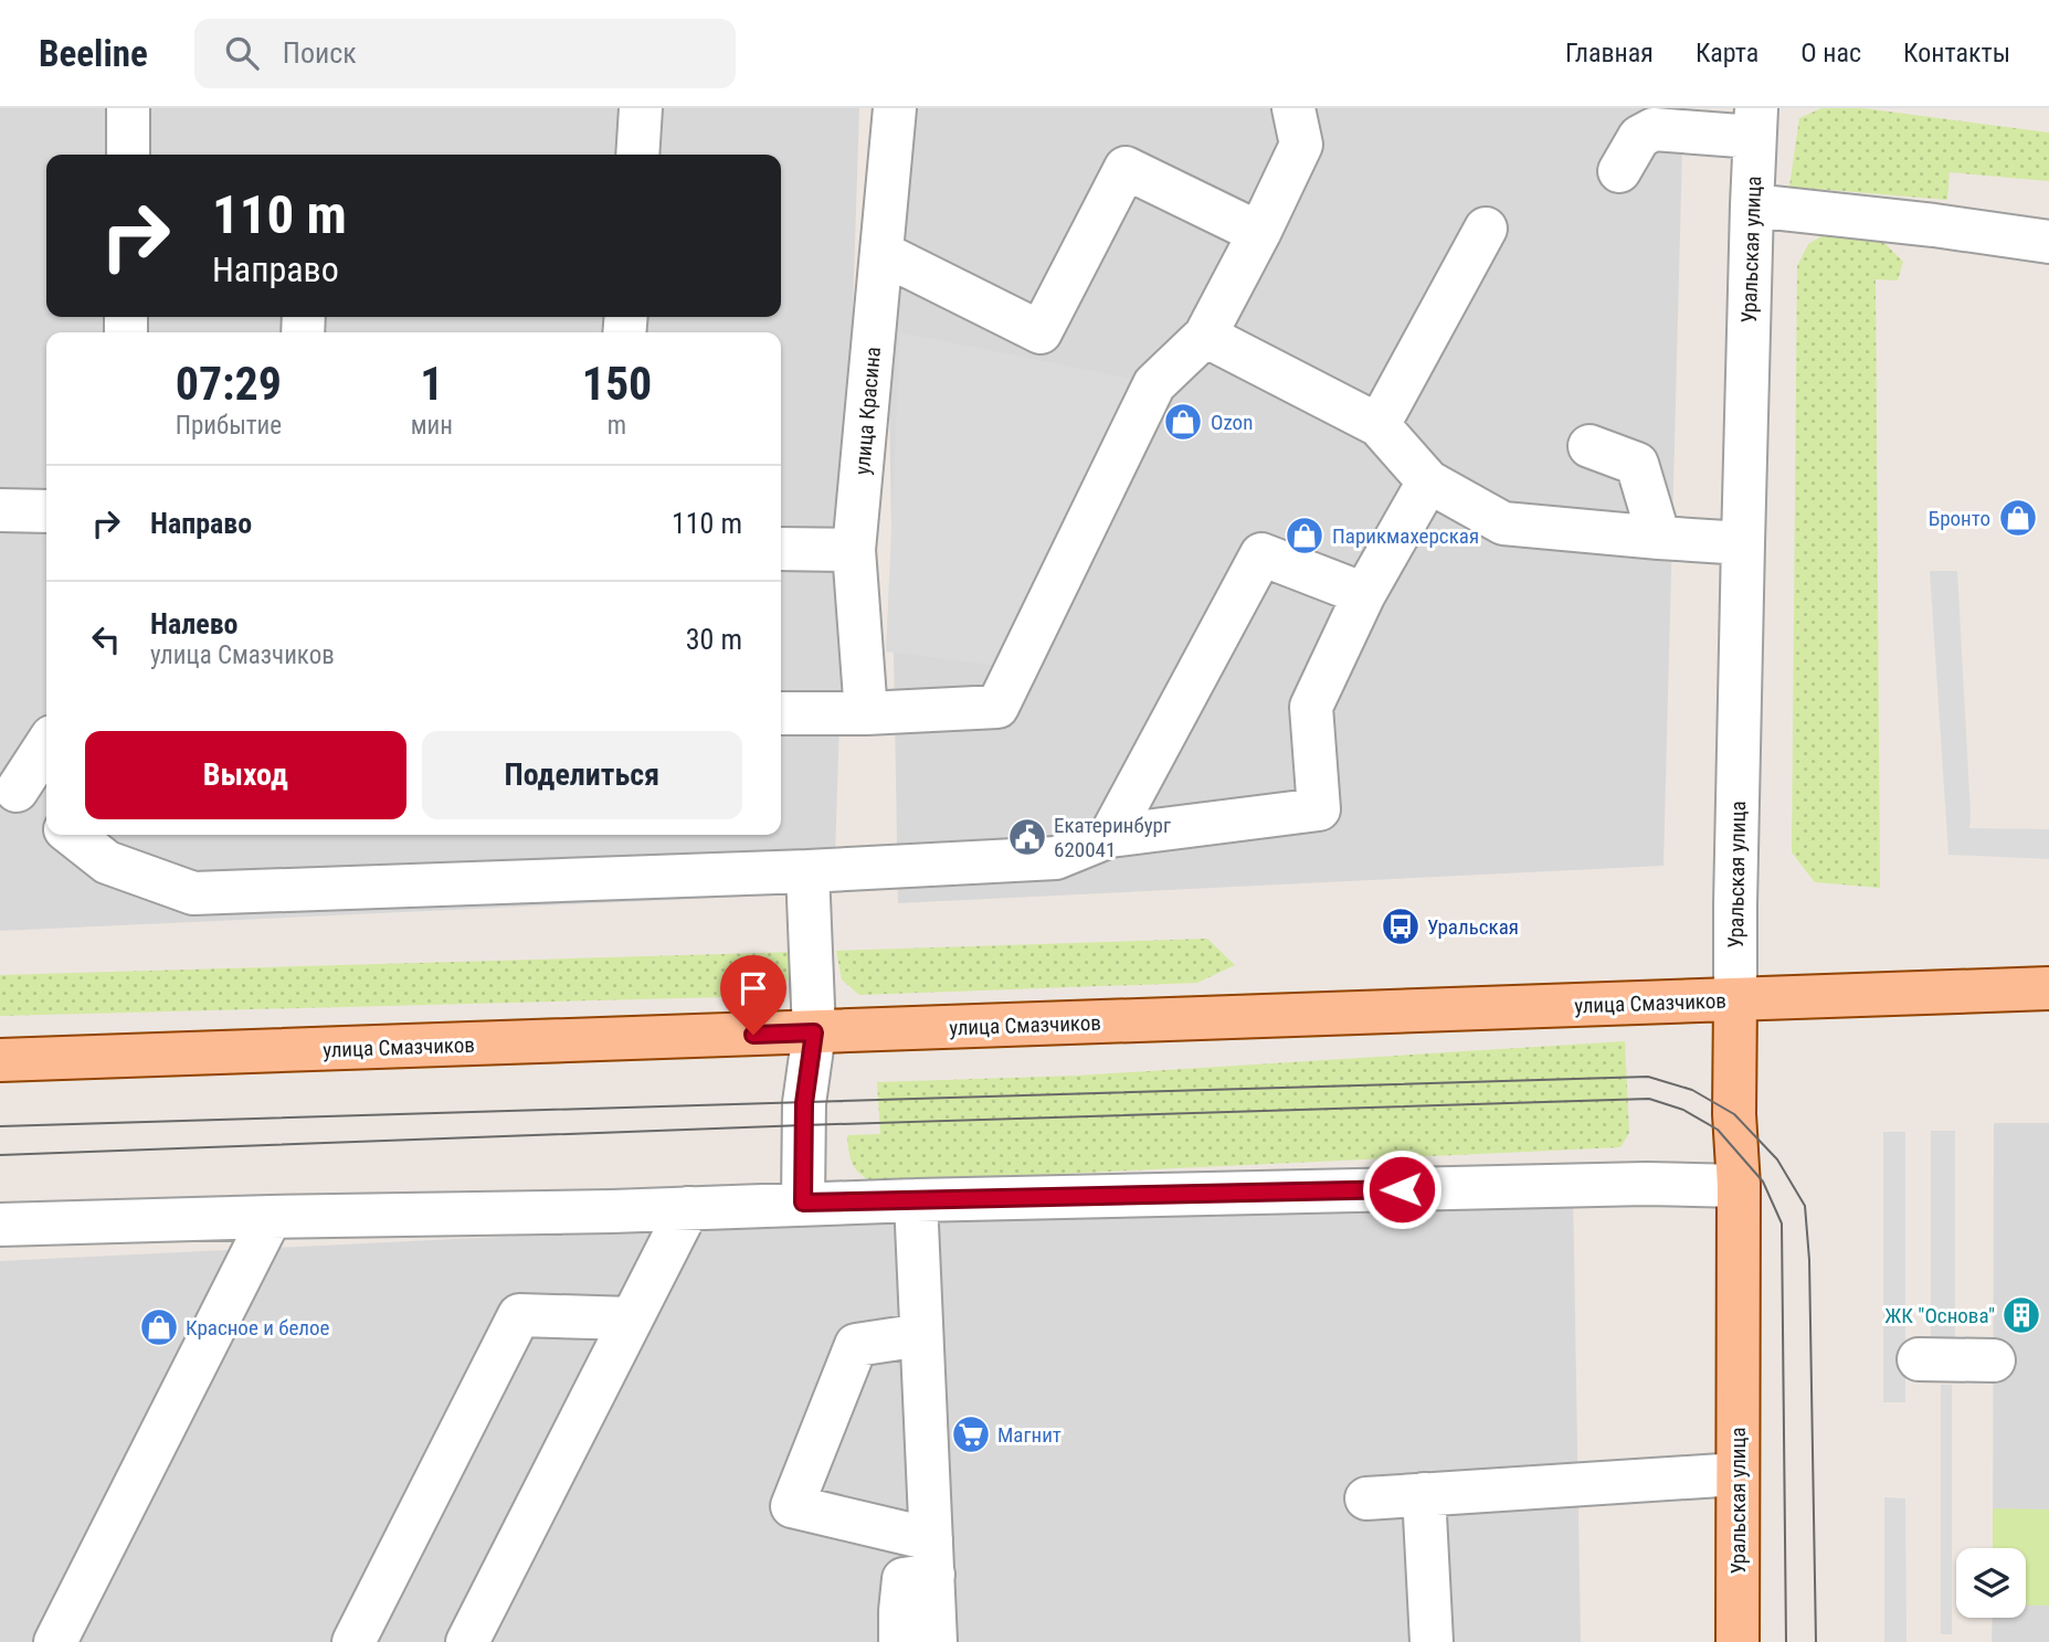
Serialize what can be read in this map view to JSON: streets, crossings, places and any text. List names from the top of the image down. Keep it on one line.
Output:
{"streets":{"main road":["Уральская улица","улица Смазчиков"],"street":["улица Красина"]},"crossings":[["Уральская улица","улица Смазчиков"]],"places":{"shop":["Ozon","Бронто","Парикмахерская","Красное и белое"],"public building":["Екатеринбург 620041"],"bus stop":["Уральская"],"building":["ЖК \"Основа\""],"supermarket":["Магнит"]},"page":{"header":"Beeline","search":"Поиск","nav":["Главная","Карта","О нас","Контакты"],"turn":["110 m","Направо"],"eta":["07:29","Прибытие","1","мин","150","m"],"list":[{"name":"Направо","value":"110 m"},{"name":"Налево","note":"улица Смазчиков","value":"30 m"}],"buttons":["Выход","Поделиться"]}}
